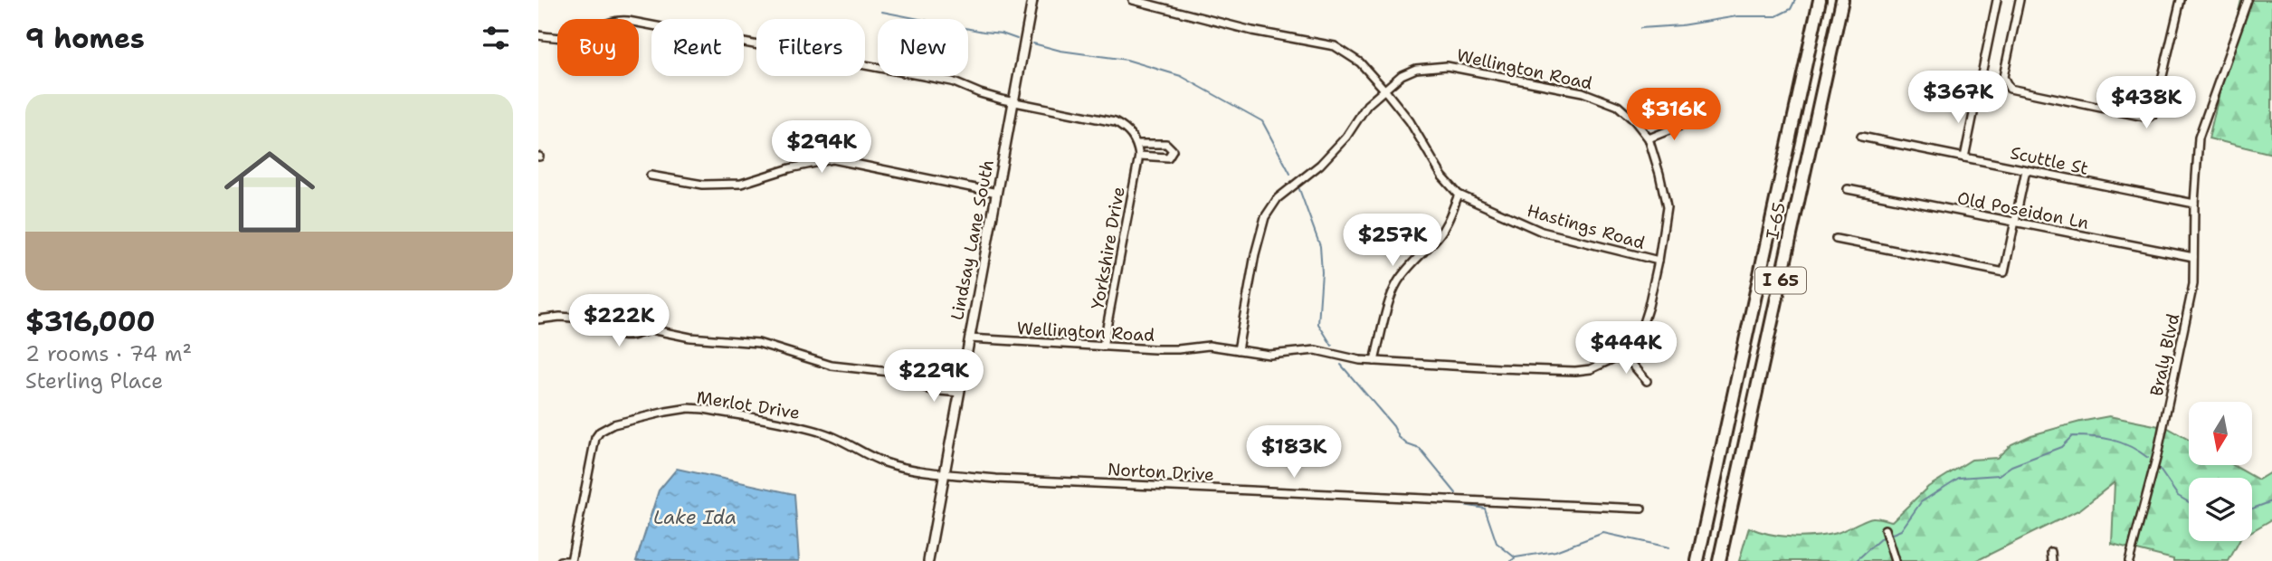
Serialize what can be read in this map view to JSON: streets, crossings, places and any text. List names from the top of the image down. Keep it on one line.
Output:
{"streets":{"highway":["I-65","I 65"],"street":["Wellington Road","Scuttle St","Old Poseidon Ln","Hastings Road","Lindsay Lane South","Yorkshire Drive","Braly Blvd","Merlot Drive","Norton Drive"]},"crossings":[["Wellington Road","Hastings Road"],["Wellington Road","Lindsay Lane South"],["Wellington Road","Yorkshire Drive"],["Scuttle St","Braly Blvd"],["Old Poseidon Ln","Braly Blvd"],["Lindsay Lane South","Merlot Drive"],["Lindsay Lane South","Norton Drive"],["Merlot Drive","Norton Drive"]],"water":["Lake Ida"],"north":"bottom","page":{"heading":"9 homes","chip":["Buy","Rent","Filters","New"],"price":["$367K","$438K","$316K","$294K","$257K","$222K","$444K","$229K","$183K"],"list":[{"name":"$316,000","note":"2 rooms · 74 m² · Sterling Place"}]}}
